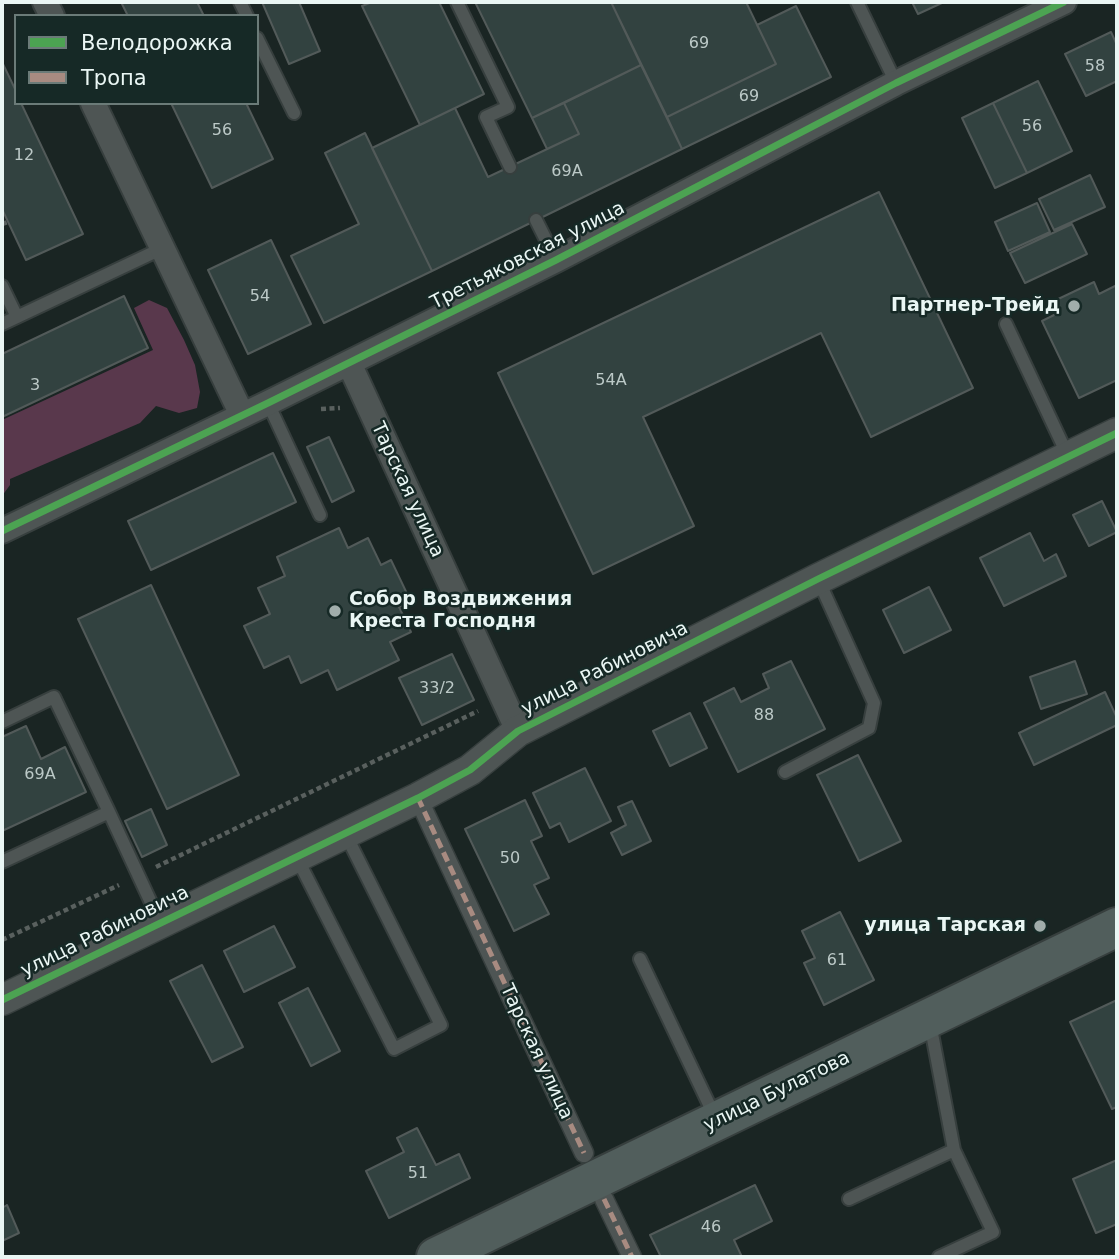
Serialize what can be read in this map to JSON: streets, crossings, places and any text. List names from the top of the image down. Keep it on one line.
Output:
{"streets":{"main road":["улица Булатова"],"street":["Третьяковская улица","Тарская улица","улица Рабиновича"]},"crossings":[["Третьяковская улица","Тарская улица"],["Тарская улица","улица Рабиновича"]],"places":["Партнер-Трейд","Собор Воздвижения Креста Господня","улица Тарская"],"house_numbers":["69","58","69","56","56","12","69А","54","54А","3","33/2","88","69А","50","61","51","46"],"legend":["Велодорожка","Тропа"]}
